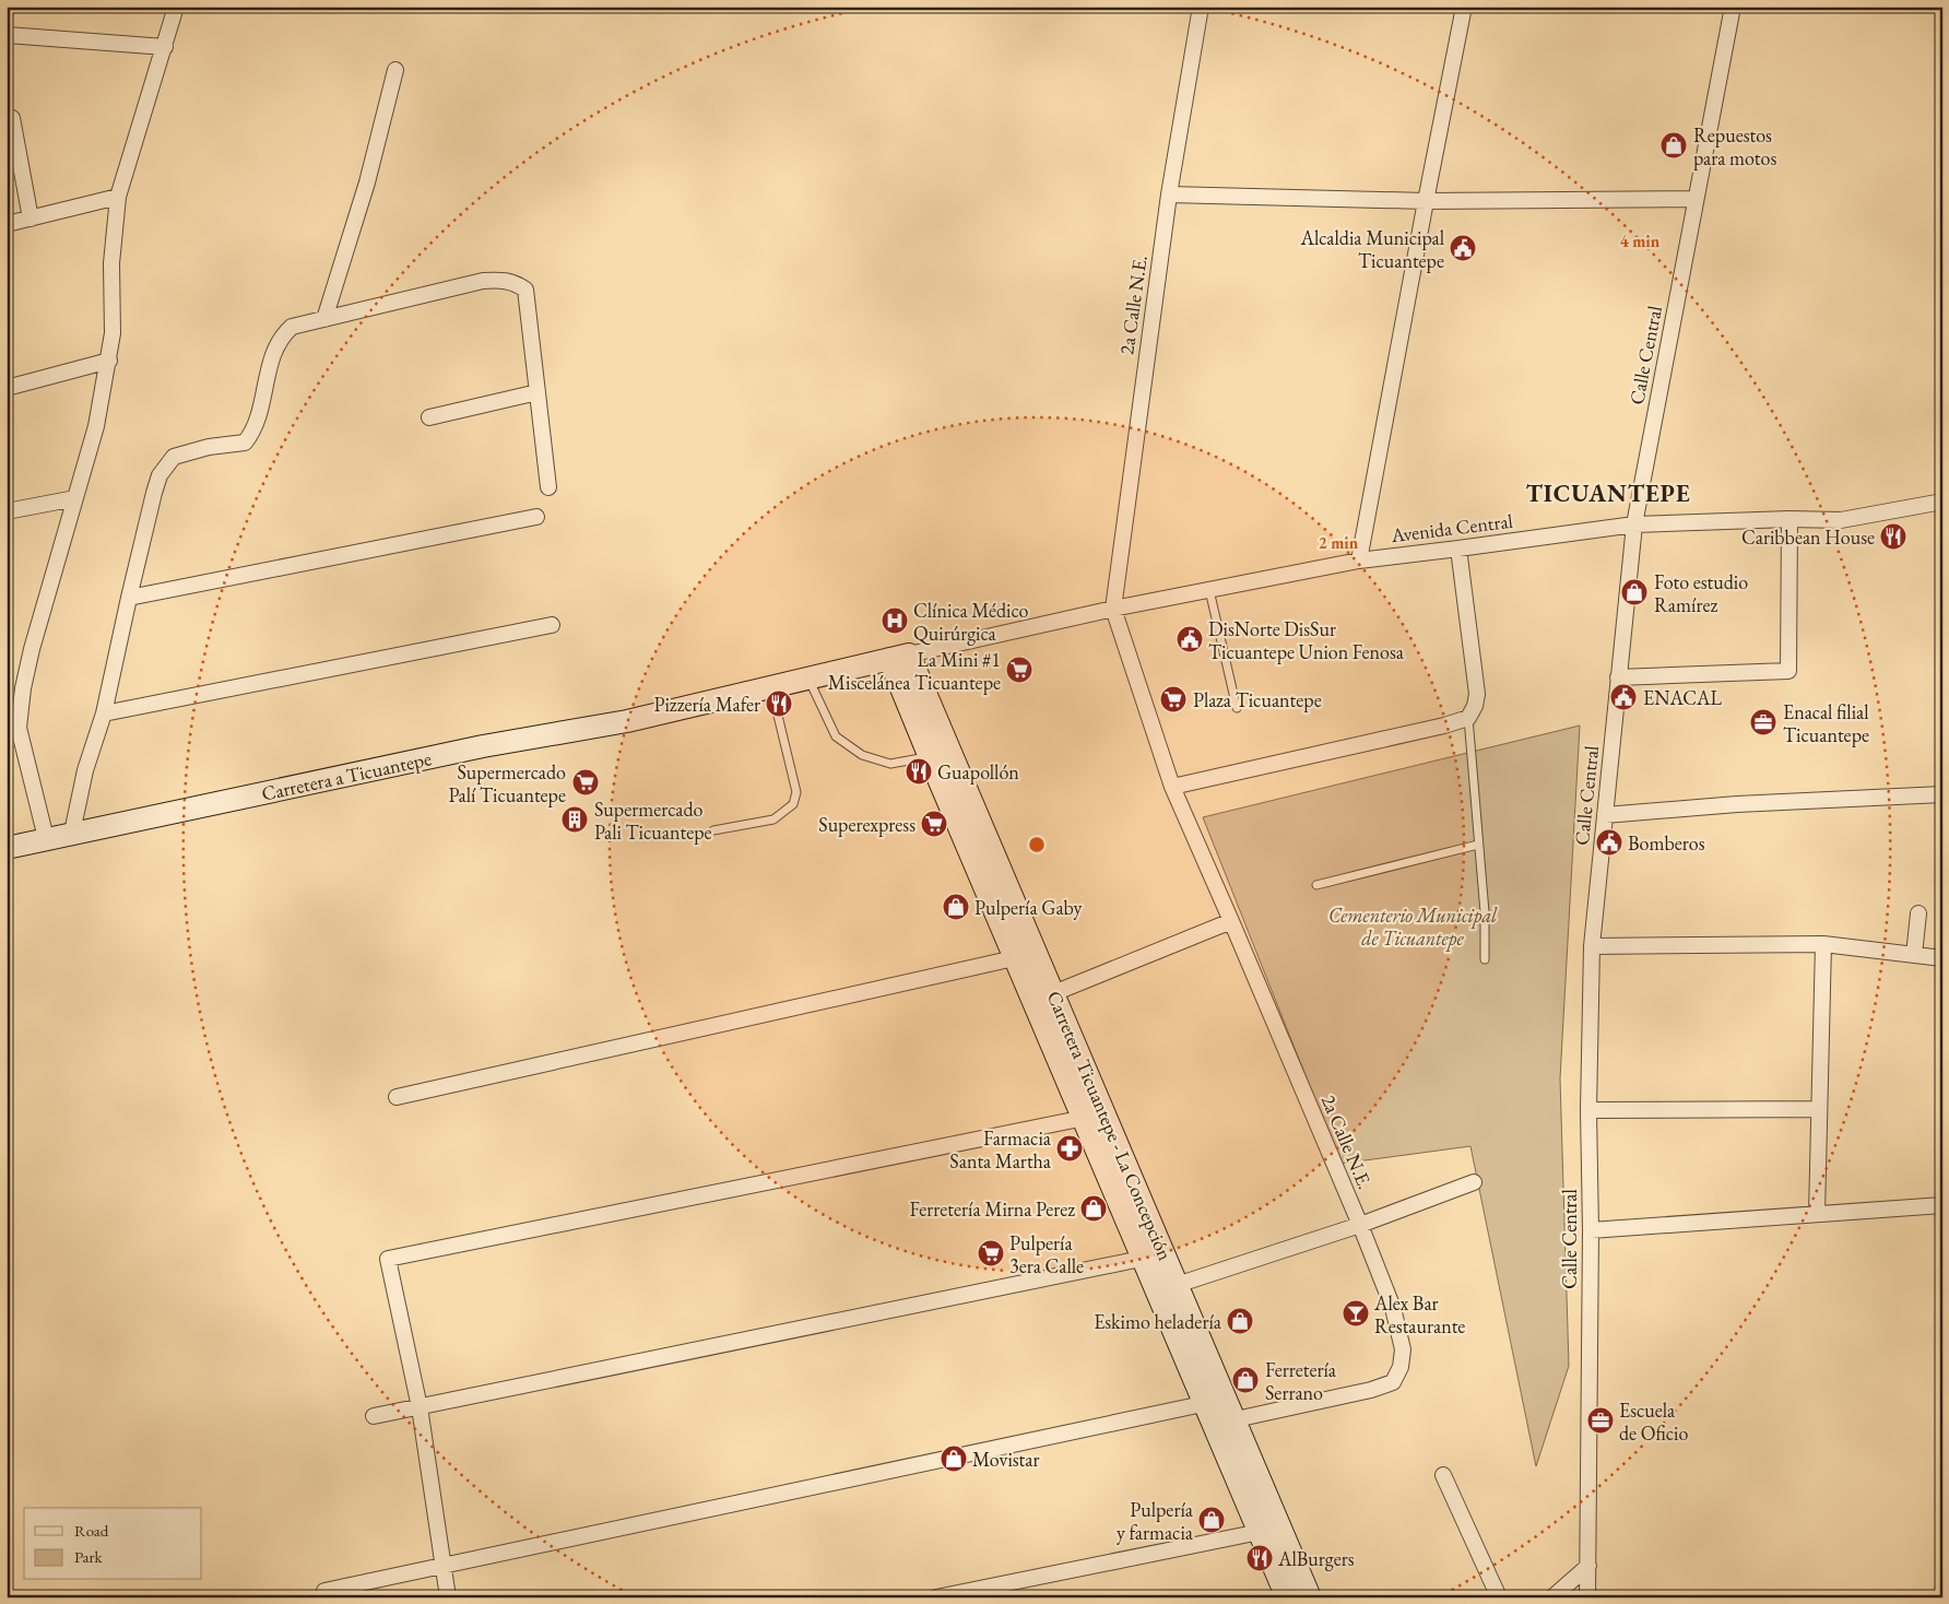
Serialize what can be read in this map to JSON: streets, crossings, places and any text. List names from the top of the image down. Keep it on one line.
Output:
{"streets":{"main road":["Carretera a Ticuantepe","Carretera Ticuantepe - La Concepción"],"street":["2a Calle N.E.","Calle Central","Avenida Central"]},"crossings":[["2a Calle N.E.","Avenida Central"],["2a Calle N.E.","Carretera Ticuantepe - La Concepción"],["Calle Central","Avenida Central"],["Avenida Central","Carretera a Ticuantepe"],["Avenida Central","Carretera Ticuantepe - La Concepción"],["Carretera a Ticuantepe","Carretera Ticuantepe - La Concepción"]],"districts":["TICUANTEPE"],"parks":["Cementerio Municipal de Ticuantepe"],"places":{"shop":["Repuestos para motos","Foto estudio Ramírez","Pulpería Gaby","Ferretería Mirna Perez","Eskimo heladería","Ferretería Serrano","Movistar","Pulpería y farmacia"],"public building":["Alcaldia Municipal Ticuantepe","DisNorte DisSur Ticuantepe Union Fenosa","ENACAL","Bomberos"],"restaurant":["Caribbean House","Pizzería Mafer","Guapollón","AlBurgers"],"hospital":["Clínica Médico Quirúrgica"],"supermarket":["La Mini #1 Miscelánea Ticuantepe","Plaza Ticuantepe","Supermercado Palí Ticuantepe","Superexpress","Pulpería 3era Calle"],"office":["Enacal filial Ticuantepe","Escuela de Oficio"],"building":["Supermercado Pali Ticuantepe"],"pharmacy":["Farmacia Santa Martha"],"bar":["Alex Bar Restaurante"]},"legend":["Road","Park"],"rings":["4 min","2 min"]}
